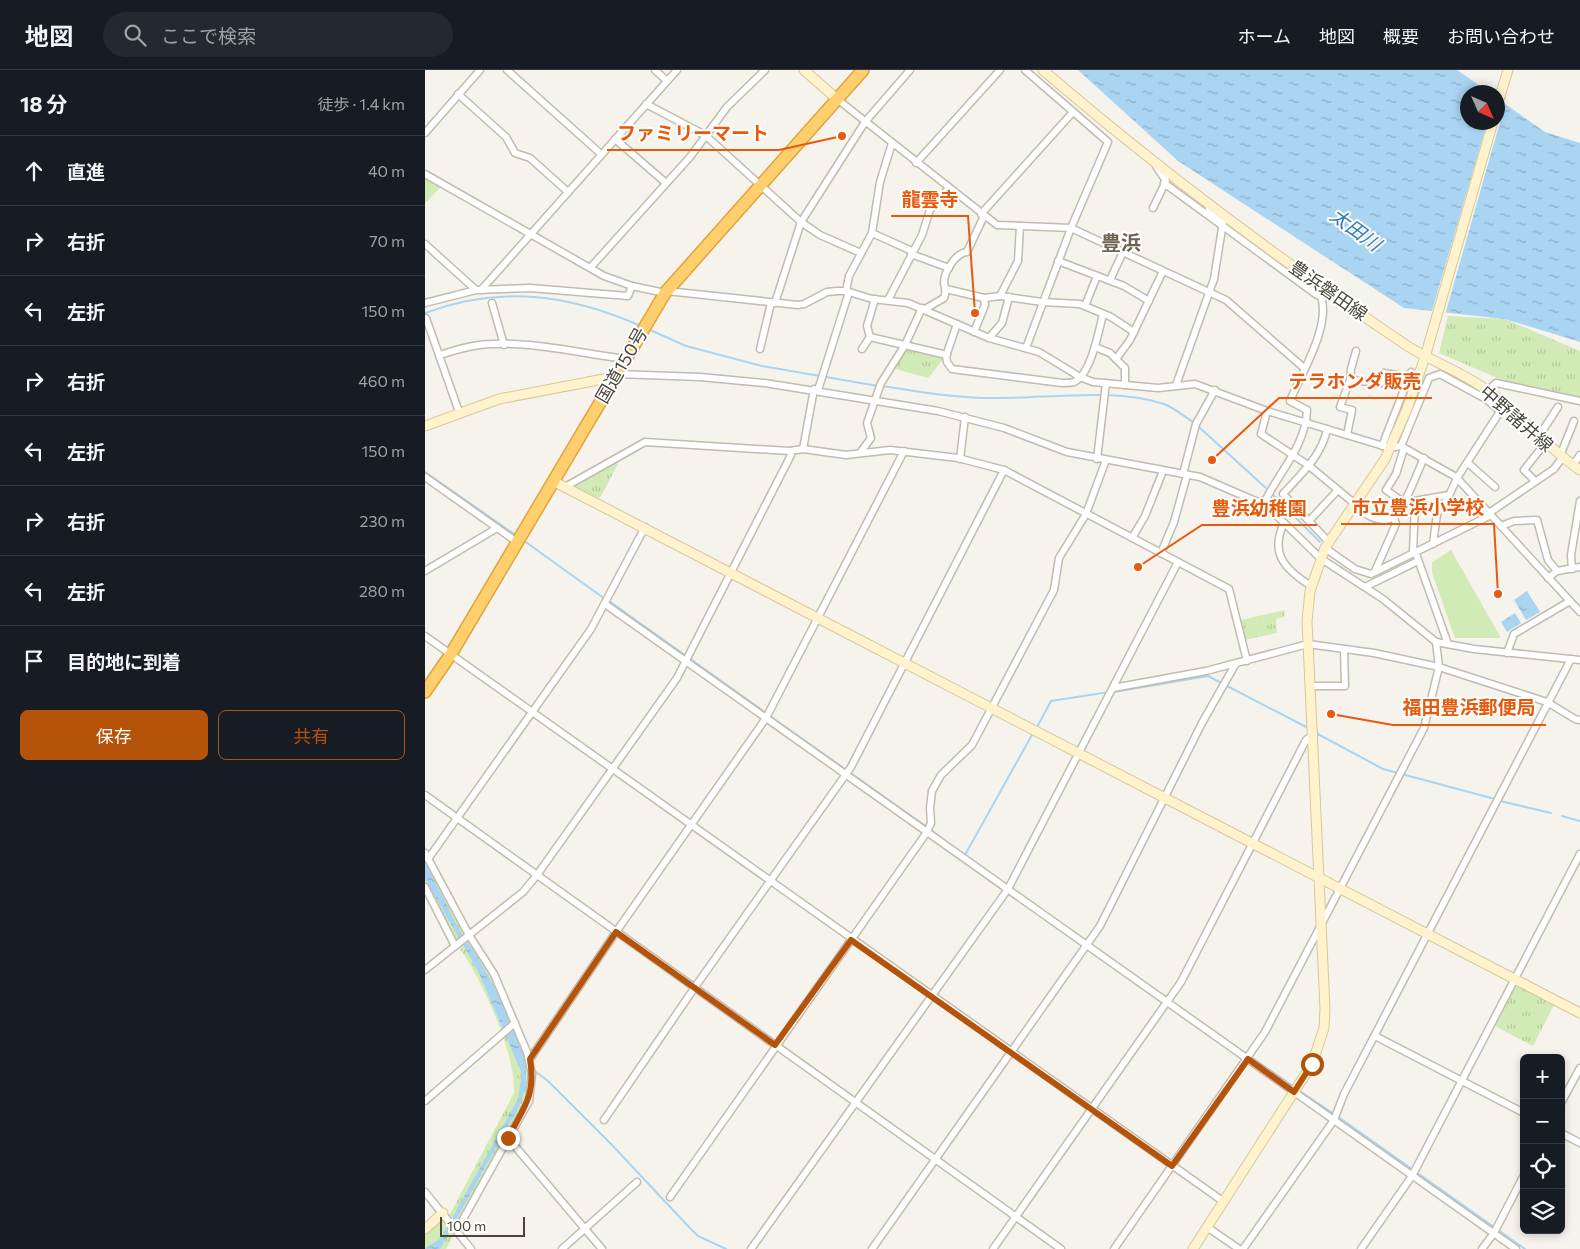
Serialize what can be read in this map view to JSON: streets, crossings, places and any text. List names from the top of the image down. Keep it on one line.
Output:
{"streets":{"highway":["国道150号"],"street":["豊浜磐田線","中野諸井線"]},"crossings":[["豊浜磐田線","中野諸井線"]],"districts":["豊浜"],"water":["太田川"],"places":["ファミリーマート","龍雲寺","テラホンダ販売","豊浜幼稚園","市立豊浜小学校","福田豊浜郵便局"],"scale_bar":"100 m","north":"bottom right","page":{"header":"地図","search":"ここで検索","nav":["ホーム","地図","概要","お問い合わせ"],"heading":["18 分","徒歩 · 1.4 km"],"list":[["直進","40 m"],["右折","70 m"],["左折","150 m"],["右折","460 m"],["左折","150 m"],["右折","230 m"],["左折","280 m"],"目的地に到着"],"buttons":["保存","共有"],"map_buttons":["+","−"],"scale":"100 m"}}
